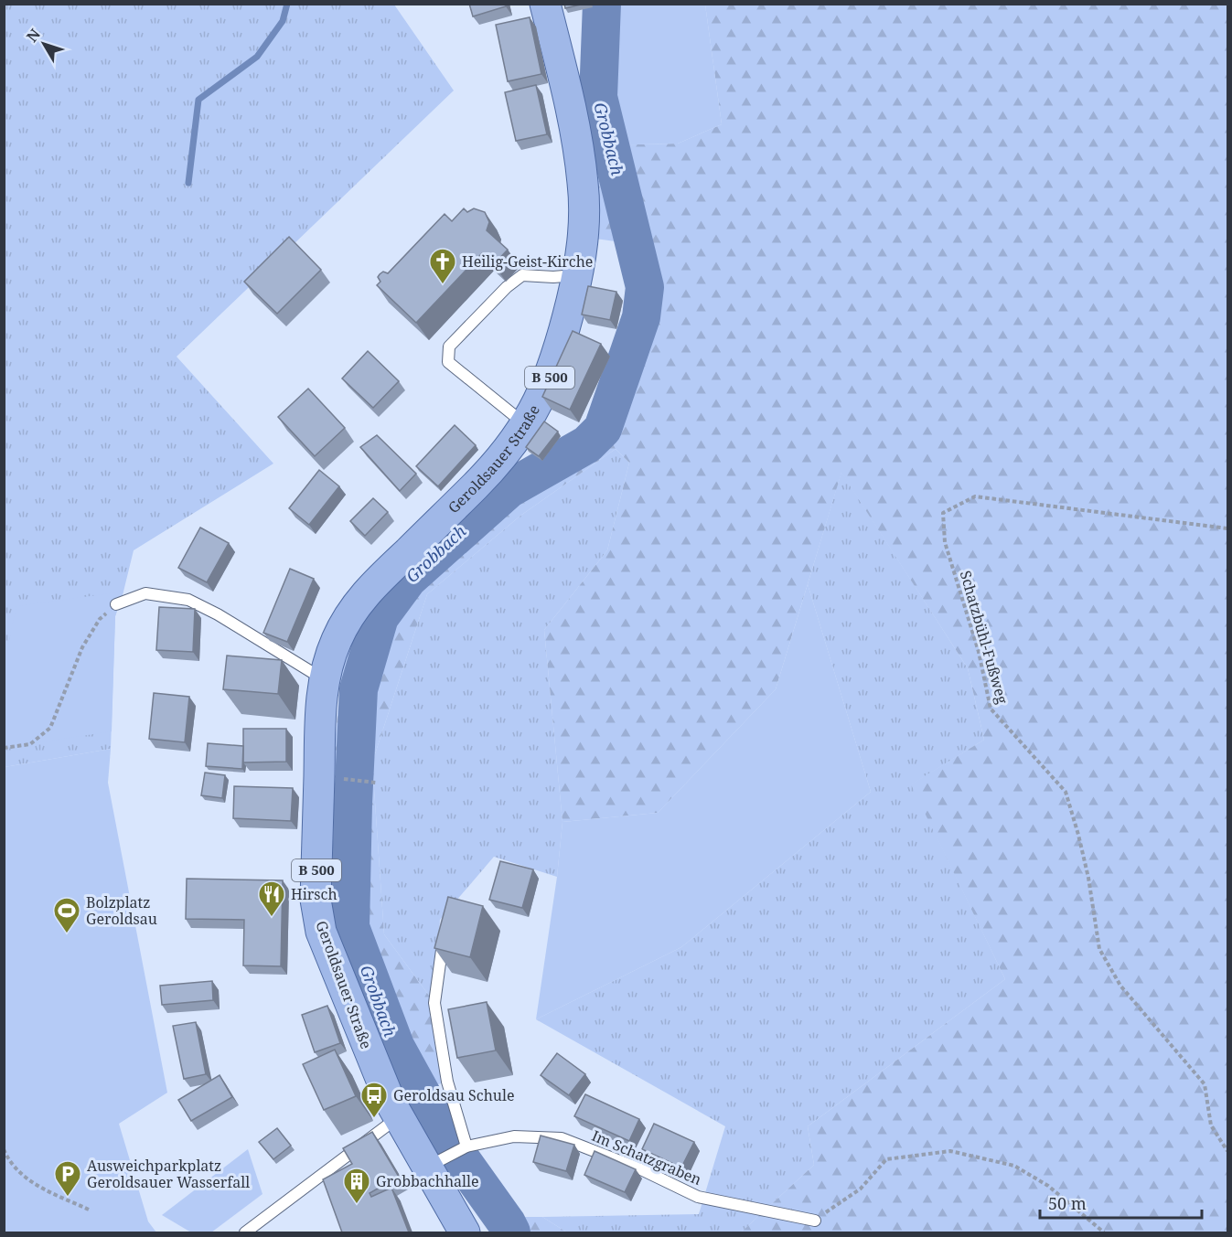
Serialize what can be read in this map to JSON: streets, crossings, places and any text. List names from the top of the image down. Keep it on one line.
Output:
{"streets":{"main road":["B 500","Geroldsauer Straße"],"lane":["Im Schatzgraben"],"path":["Schatzbühl-Fußweg"]},"crossings":[["Geroldsauer Straße","Im Schatzgraben"]],"water":["Grobbach"],"places":{"church":["Heilig-Geist-Kirche"],"restaurant":["Hirsch"],"sports":["Bolzplatz Geroldsau"],"bus stop":["Geroldsau Schule"],"parking":["Ausweichparkplatz Geroldsauer Wasserfall"],"building":["Grobbachhalle"]},"scale_bar":"50 m","north":"top left"}
